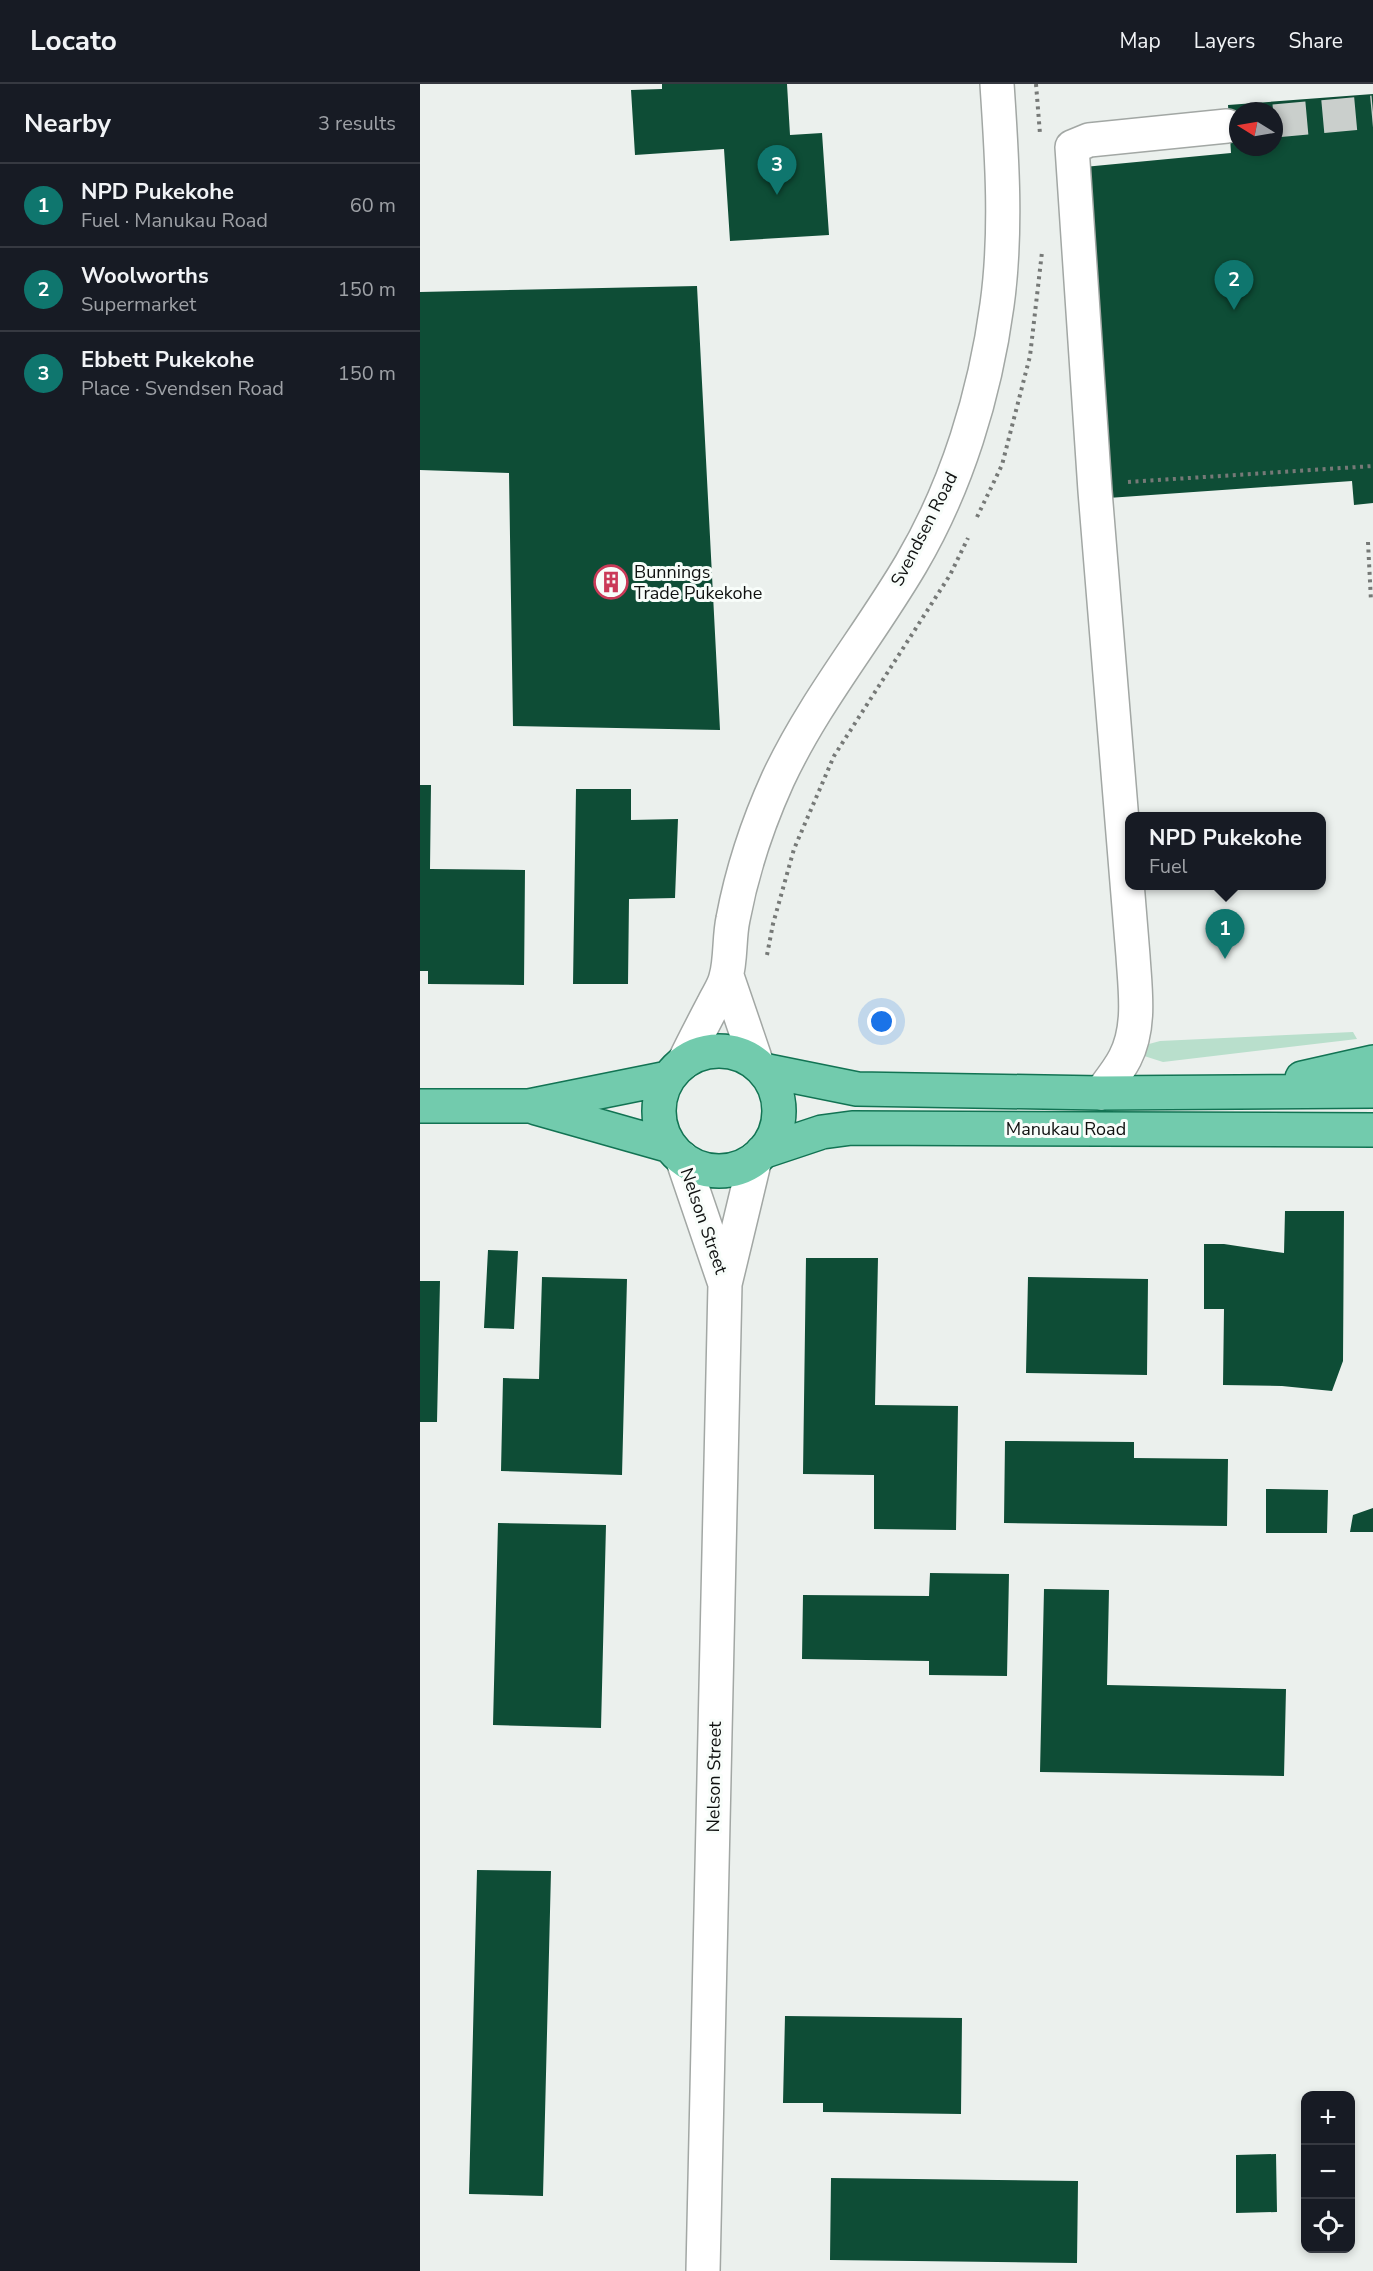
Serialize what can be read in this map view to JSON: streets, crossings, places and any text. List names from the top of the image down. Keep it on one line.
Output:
{"streets":{"main road":["Manukau Road"],"street":["Svendsen Road","Nelson Street"]},"crossings":[["Manukau Road","Nelson Street"]],"places":{"building":["Bunnings Trade Pukekohe"]},"north":"left","page":{"header":"Locato","nav":["Map","Layers","Share"],"heading":["Nearby","3 results"],"pins":["3","2","1"],"list":[{"mark":"1","name":"NPD Pukekohe","note":"Fuel · Manukau Road","value":"60 m"},{"mark":"2","name":"Woolworths","note":"Supermarket","value":"150 m"},{"mark":"3","name":"Ebbett Pukekohe","note":"Place · Svendsen Road","value":"150 m"}],"popup":["NPD Pukekohe","Fuel"],"map_buttons":["+","−"]}}
